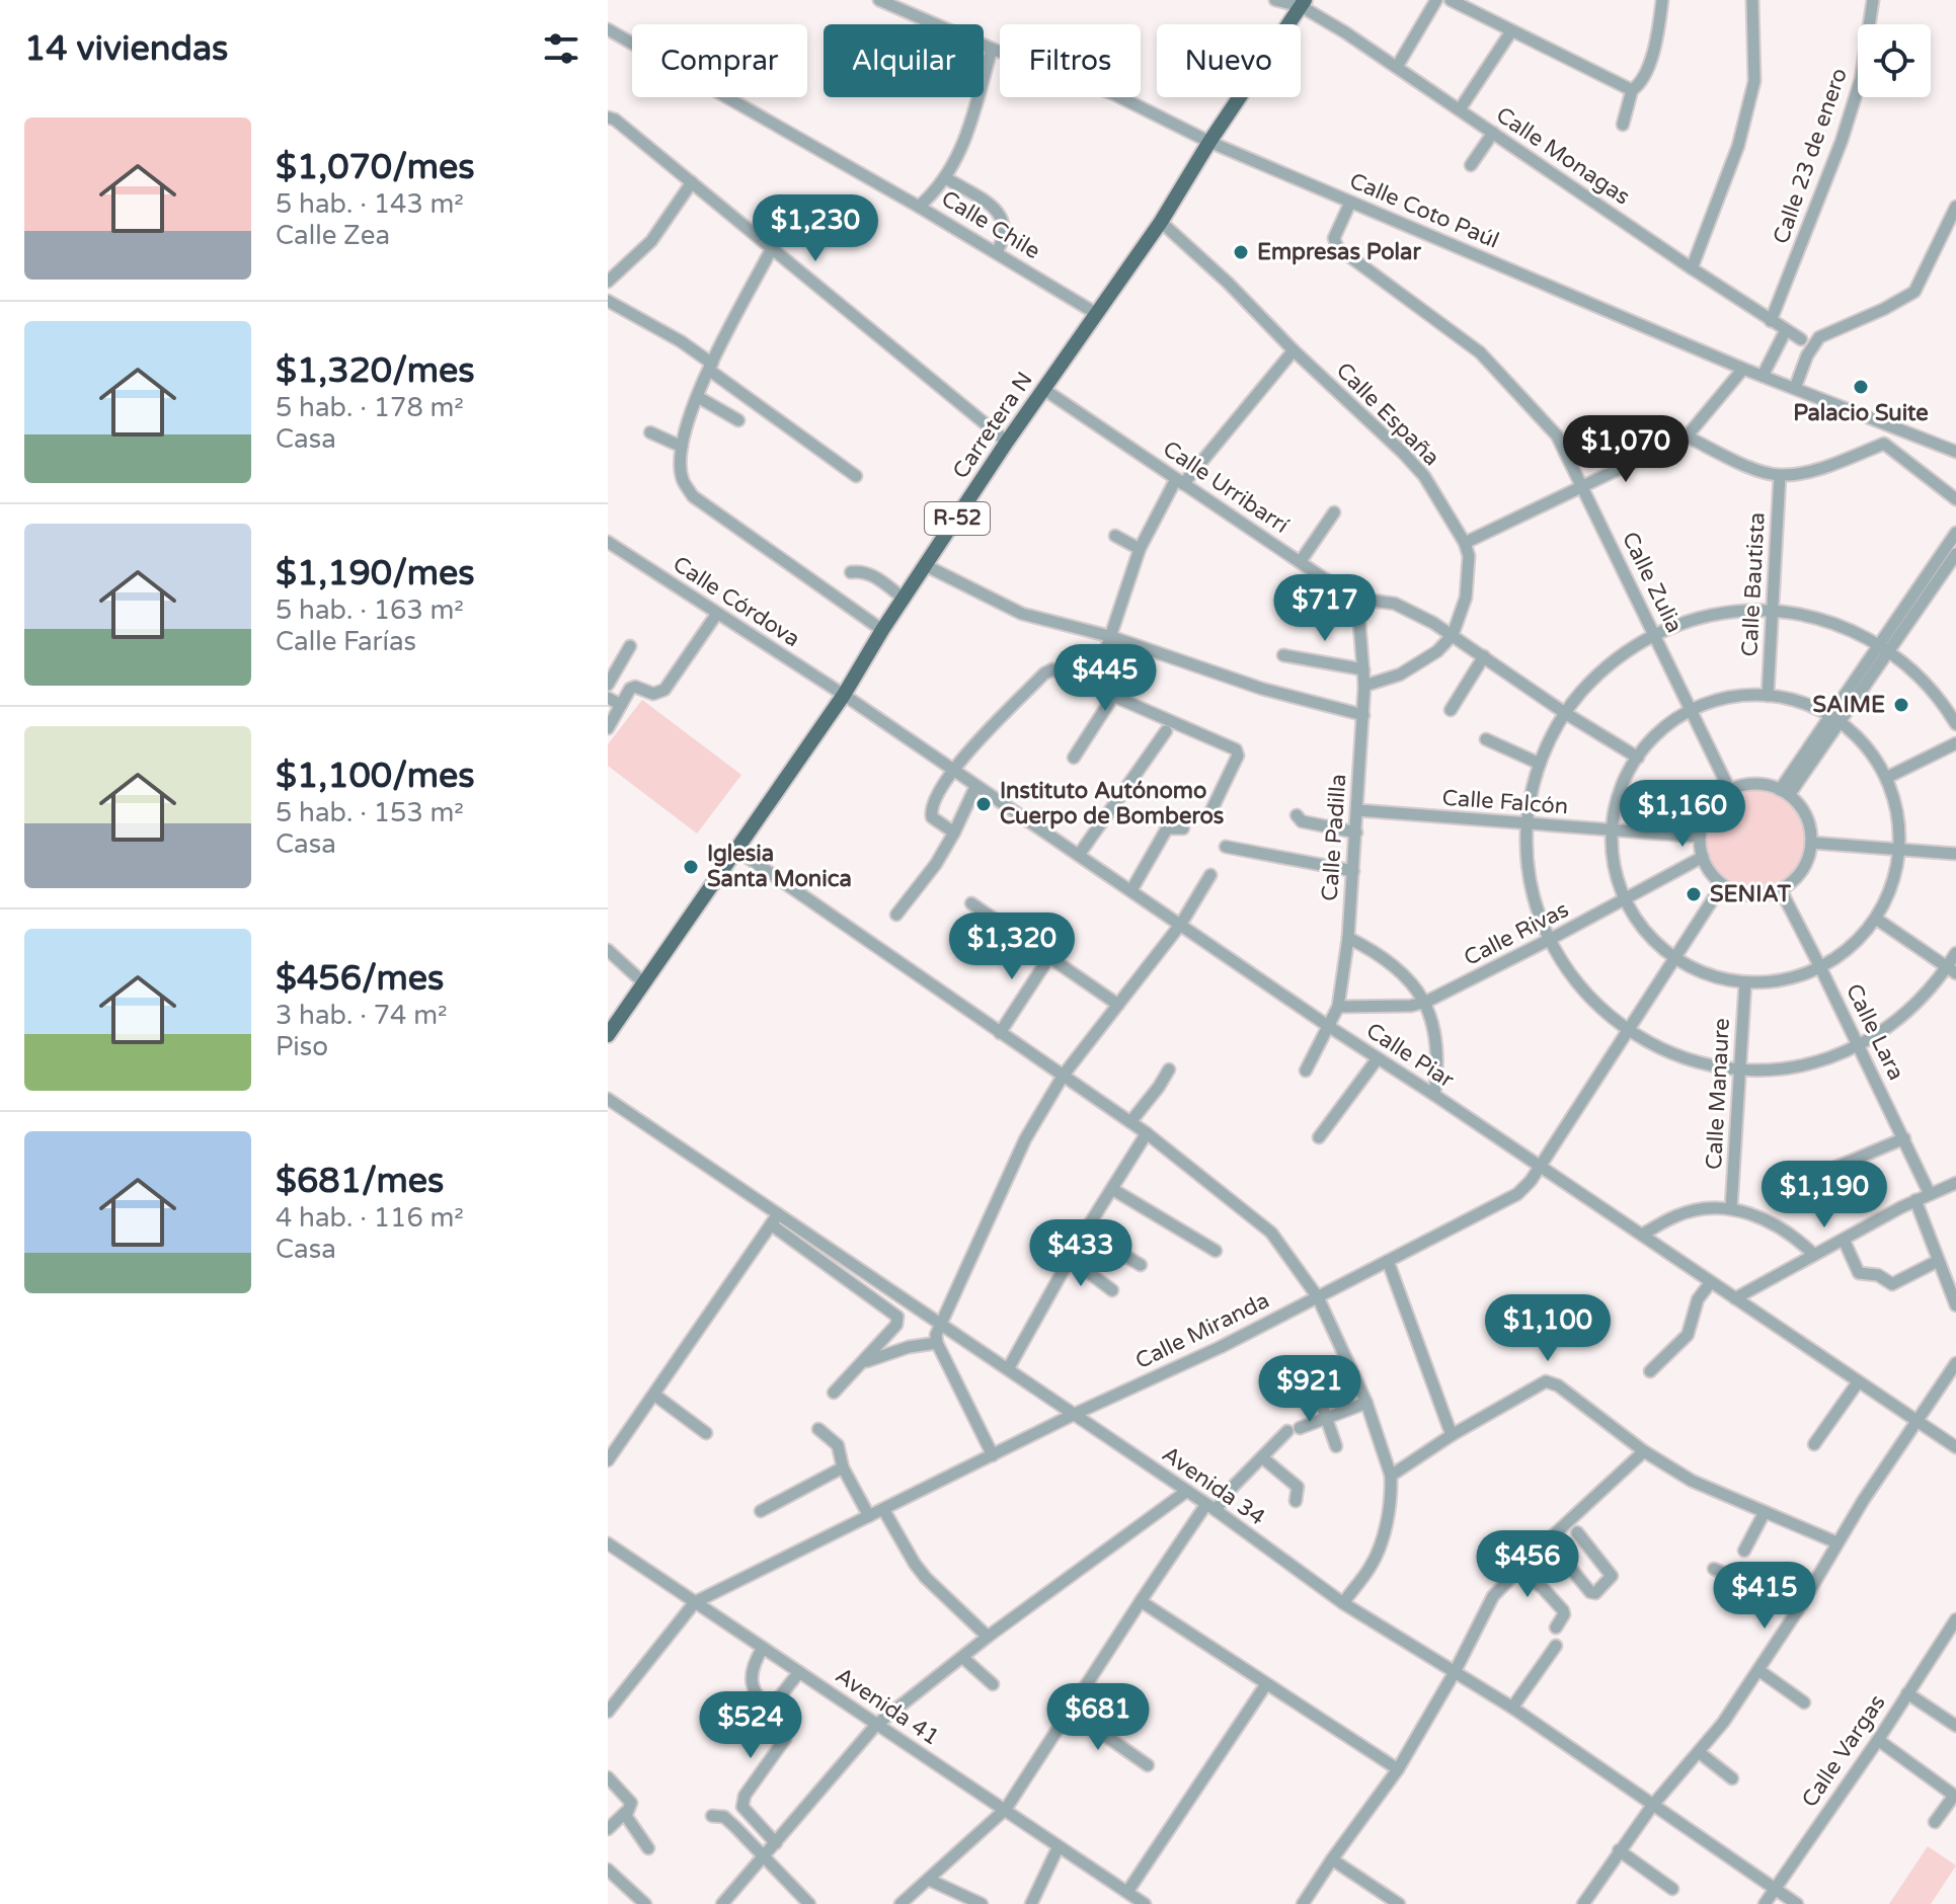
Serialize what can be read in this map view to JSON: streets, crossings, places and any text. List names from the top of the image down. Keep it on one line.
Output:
{"streets":{"main road":["Carretera N","R-52"],"street":["Calle Monagas","Calle 23 de enero","Calle Coto Paúl","Calle Chile","Calle España","Calle Urribarrí","Calle Zulia","Calle Bautista","Calle Córdova","Calle Falcón","Calle Padilla","Calle Rivas","Calle Lara","Calle Piar","Calle Manaure","Calle Miranda","Avenida 34","Avenida 41","Calle Vargas"]},"crossings":[["Calle Monagas","Calle 23 de enero"],["Calle Monagas","Carretera N"],["Calle Coto Paúl","Carretera N"],["Calle Coto Paúl","Calle Zulia"],["Calle Chile","Carretera N"],["Calle España","Carretera N"],["Calle España","Calle Urribarrí"],["Carretera N","Calle Urribarrí"],["Carretera N","Calle Córdova"],["Carretera N","Calle Piar"],["Calle Urribarrí","Calle Padilla"],["Calle Zulia","Calle Falcón"],["Calle Zulia","Calle Rivas"],["Calle Zulia","Calle Lara"],["Calle Zulia","Calle Miranda"],["Calle Córdova","Calle Piar"],["Calle Falcón","Calle Padilla"],["Calle Falcón","Calle Rivas"],["Calle Falcón","Calle Lara"],["Calle Falcón","Calle Miranda"],["Calle Padilla","Calle Rivas"],["Calle Padilla","Calle Piar"],["Calle Rivas","Calle Lara"],["Calle Rivas","Calle Miranda"],["Calle Lara","Calle Miranda"],["Calle Piar","Calle Miranda"],["Calle Miranda","Avenida 34"],["Calle Miranda","Avenida 41"],["Avenida 34","Calle Vargas"]],"places":["Empresas Polar","Palacio Suite","SAIME","Instituto Autónomo Cuerpo de Bomberos","Iglesia Santa Monica","SENIAT"],"page":{"heading":"14 viviendas","chip":["Comprar","Alquilar","Filtros","Nuevo"],"list":[{"name":"$1,070/mes","note":"5 hab. · 143 m² · Calle Zea"},{"name":"$1,320/mes","note":"5 hab. · 178 m² · Casa"},{"name":"$1,190/mes","note":"5 hab. · 163 m² · Calle Farías"},{"name":"$1,100/mes","note":"5 hab. · 153 m² · Casa"},{"name":"$456/mes","note":"3 hab. · 74 m² · Piso"},{"name":"$681/mes","note":"4 hab. · 116 m² · Casa"}],"price":["$1,230","$1,070","$717","$445","$1,160","$1,320","$1,190","$433","$1,100","$921","$456","$415","$681","$524"]}}
